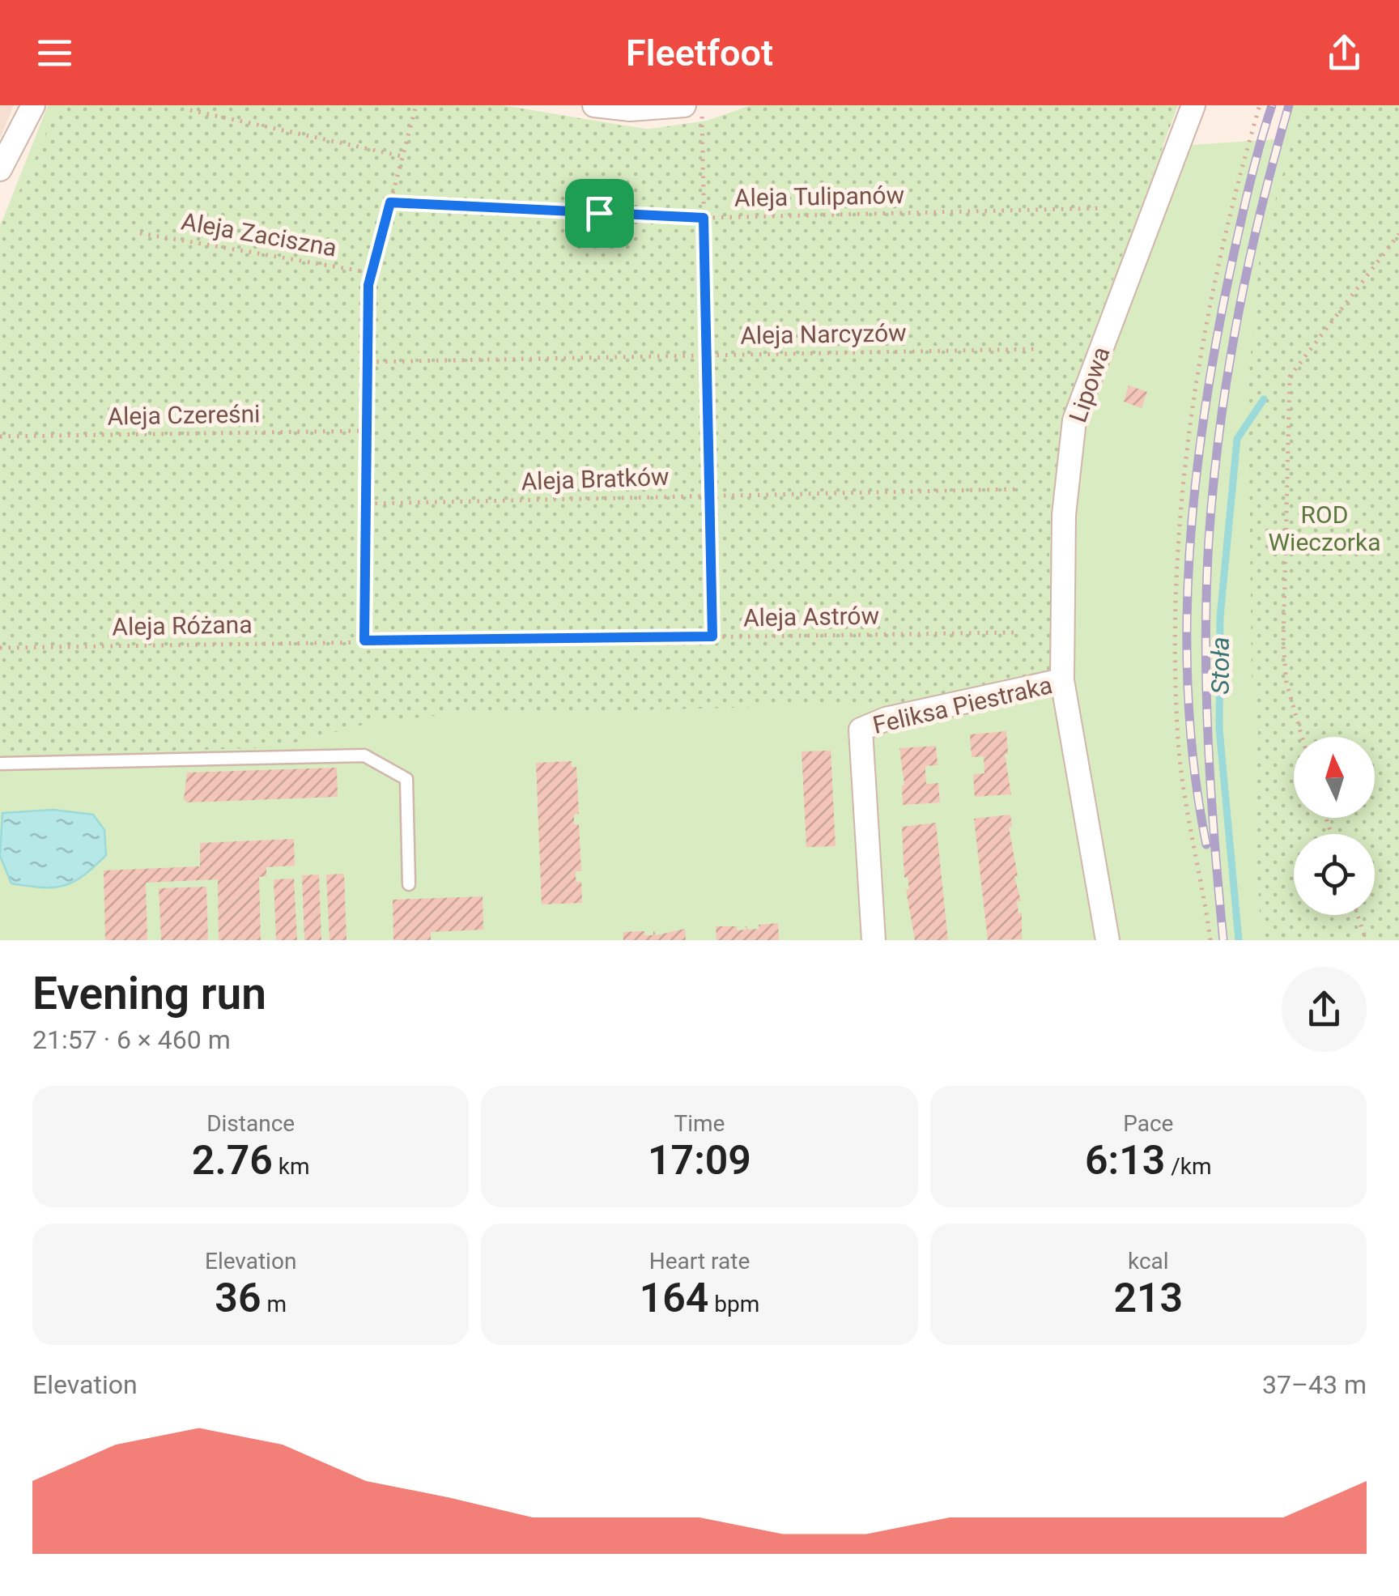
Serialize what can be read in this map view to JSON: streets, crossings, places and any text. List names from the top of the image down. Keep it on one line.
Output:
{"streets":{"street":["Lipowa","Feliksa Piestraka"],"path":["Aleja Tulipanów","Aleja Zaciszna","Aleja Narcyzów","Aleja Czereśni","Aleja Bratków","Aleja Astrów","Aleja Różana"]},"crossings":[["Lipowa","Feliksa Piestraka"],["Aleja Astrów","Aleja Różana"]],"water":["Stoła"],"parks":["ROD Wieczorka"],"north":"top","page":{"header":"Fleetfoot","heading":["Evening run","21:57 · 6 × 460 m"],"stats":[["Distance","2.76 km"],["Time","17:09"],["Pace","6:13 /km"],["Elevation","36 m"],["Heart rate","164 bpm"],["kcal","213"]],"chart":["Elevation","37–43 m"]}}
